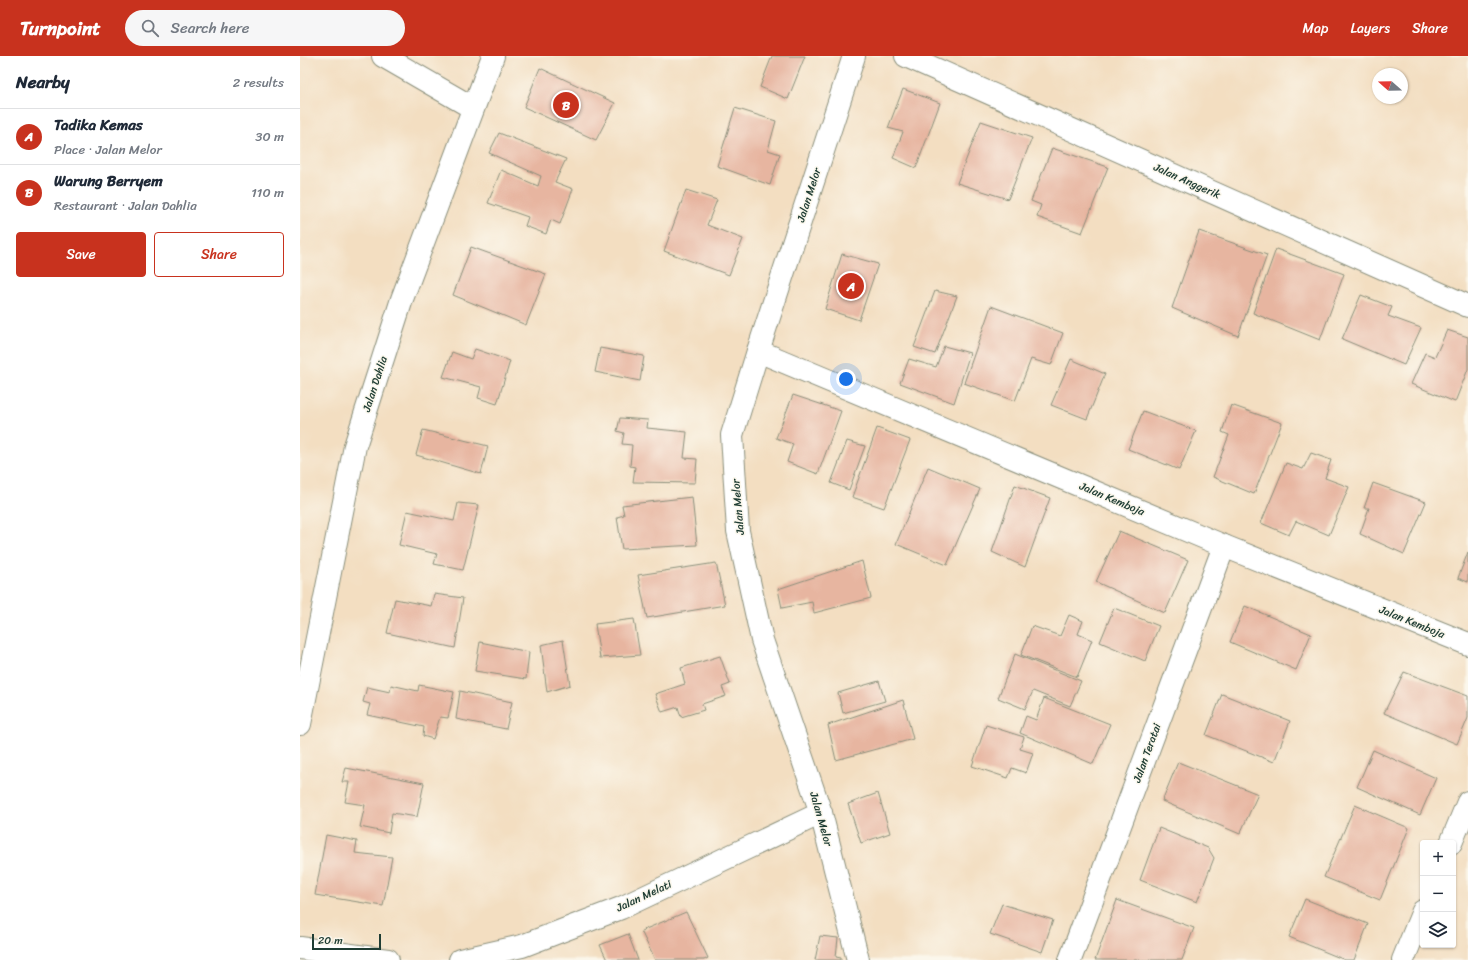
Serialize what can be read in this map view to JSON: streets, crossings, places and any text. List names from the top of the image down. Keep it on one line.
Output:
{"streets":{"street":["Jalan Anggerik","Jalan Melor","Jalan Dahlia","Jalan Kemboja","Jalan Teratai","Jalan Melati"]},"crossings":[["Jalan Melor","Jalan Kemboja"],["Jalan Melor","Jalan Melati"],["Jalan Kemboja","Jalan Teratai"]],"scale_bar":"20 m","north":"left","page":{"header":"Turnpoint","search":"Search here","nav":["Map","Layers","Share"],"heading":["Nearby","2 results"],"pins":["B","A"],"list":[{"mark":"A","name":"Tadika Kemas","note":"Place · Jalan Melor","value":"30 m"},{"mark":"B","name":"Warung Berryem","note":"Restaurant · Jalan Dahlia","value":"110 m"}],"buttons":["Save","Share"],"map_buttons":["+","−"],"scale":"20 m"}}
